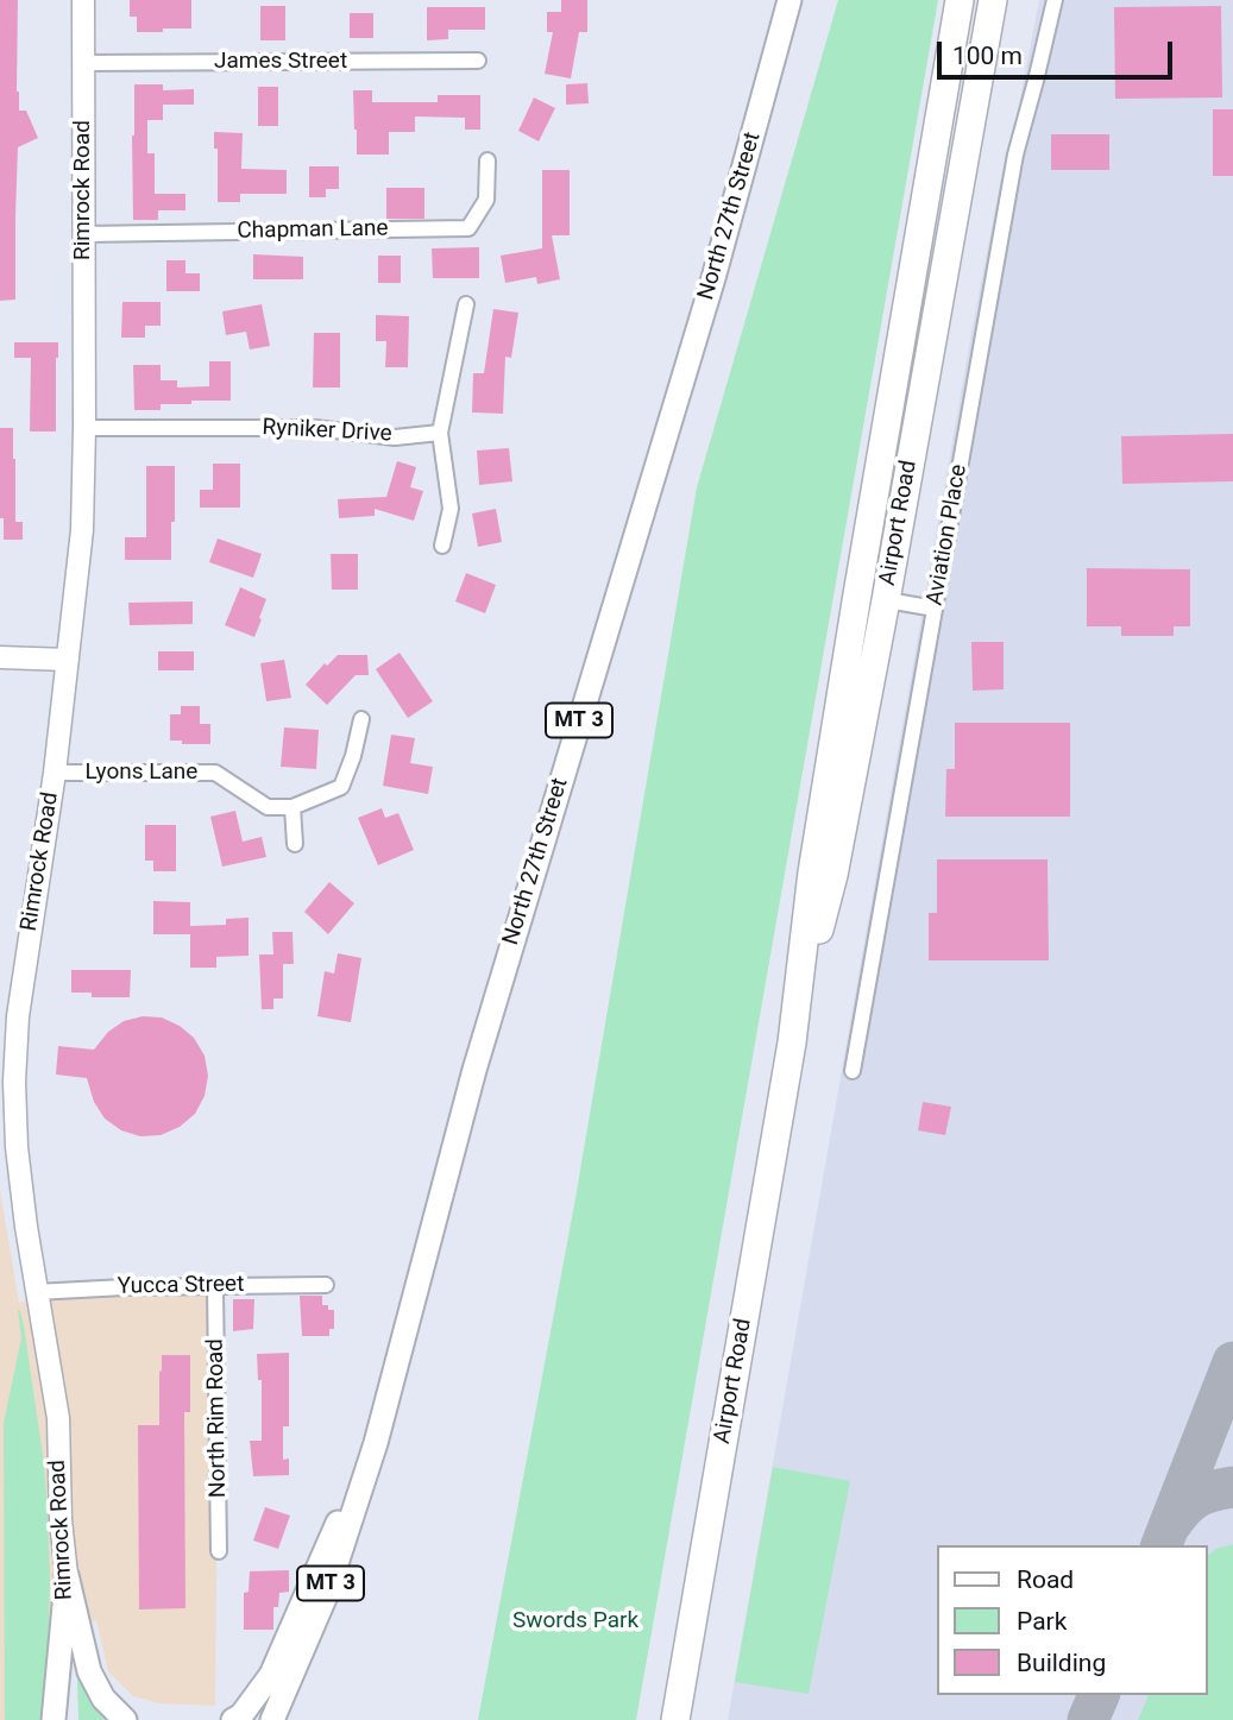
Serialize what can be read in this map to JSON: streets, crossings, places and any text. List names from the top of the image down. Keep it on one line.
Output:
{"streets":{"highway":["Airport Road"],"main road":["Rimrock Road","North 27th Street","MT 3"],"street":["James Street","Chapman Lane","Ryniker Drive","Aviation Place","Lyons Lane","Yucca Street","North Rim Road"]},"crossings":[["James Street","Rimrock Road"],["Rimrock Road","Chapman Lane"],["Rimrock Road","Ryniker Drive"],["Rimrock Road","Lyons Lane"],["Rimrock Road","Yucca Street"],["Yucca Street","North Rim Road"]],"parks":["Swords Park"],"legend":["Road","Park","Building"],"scale_bar":"100 m"}
